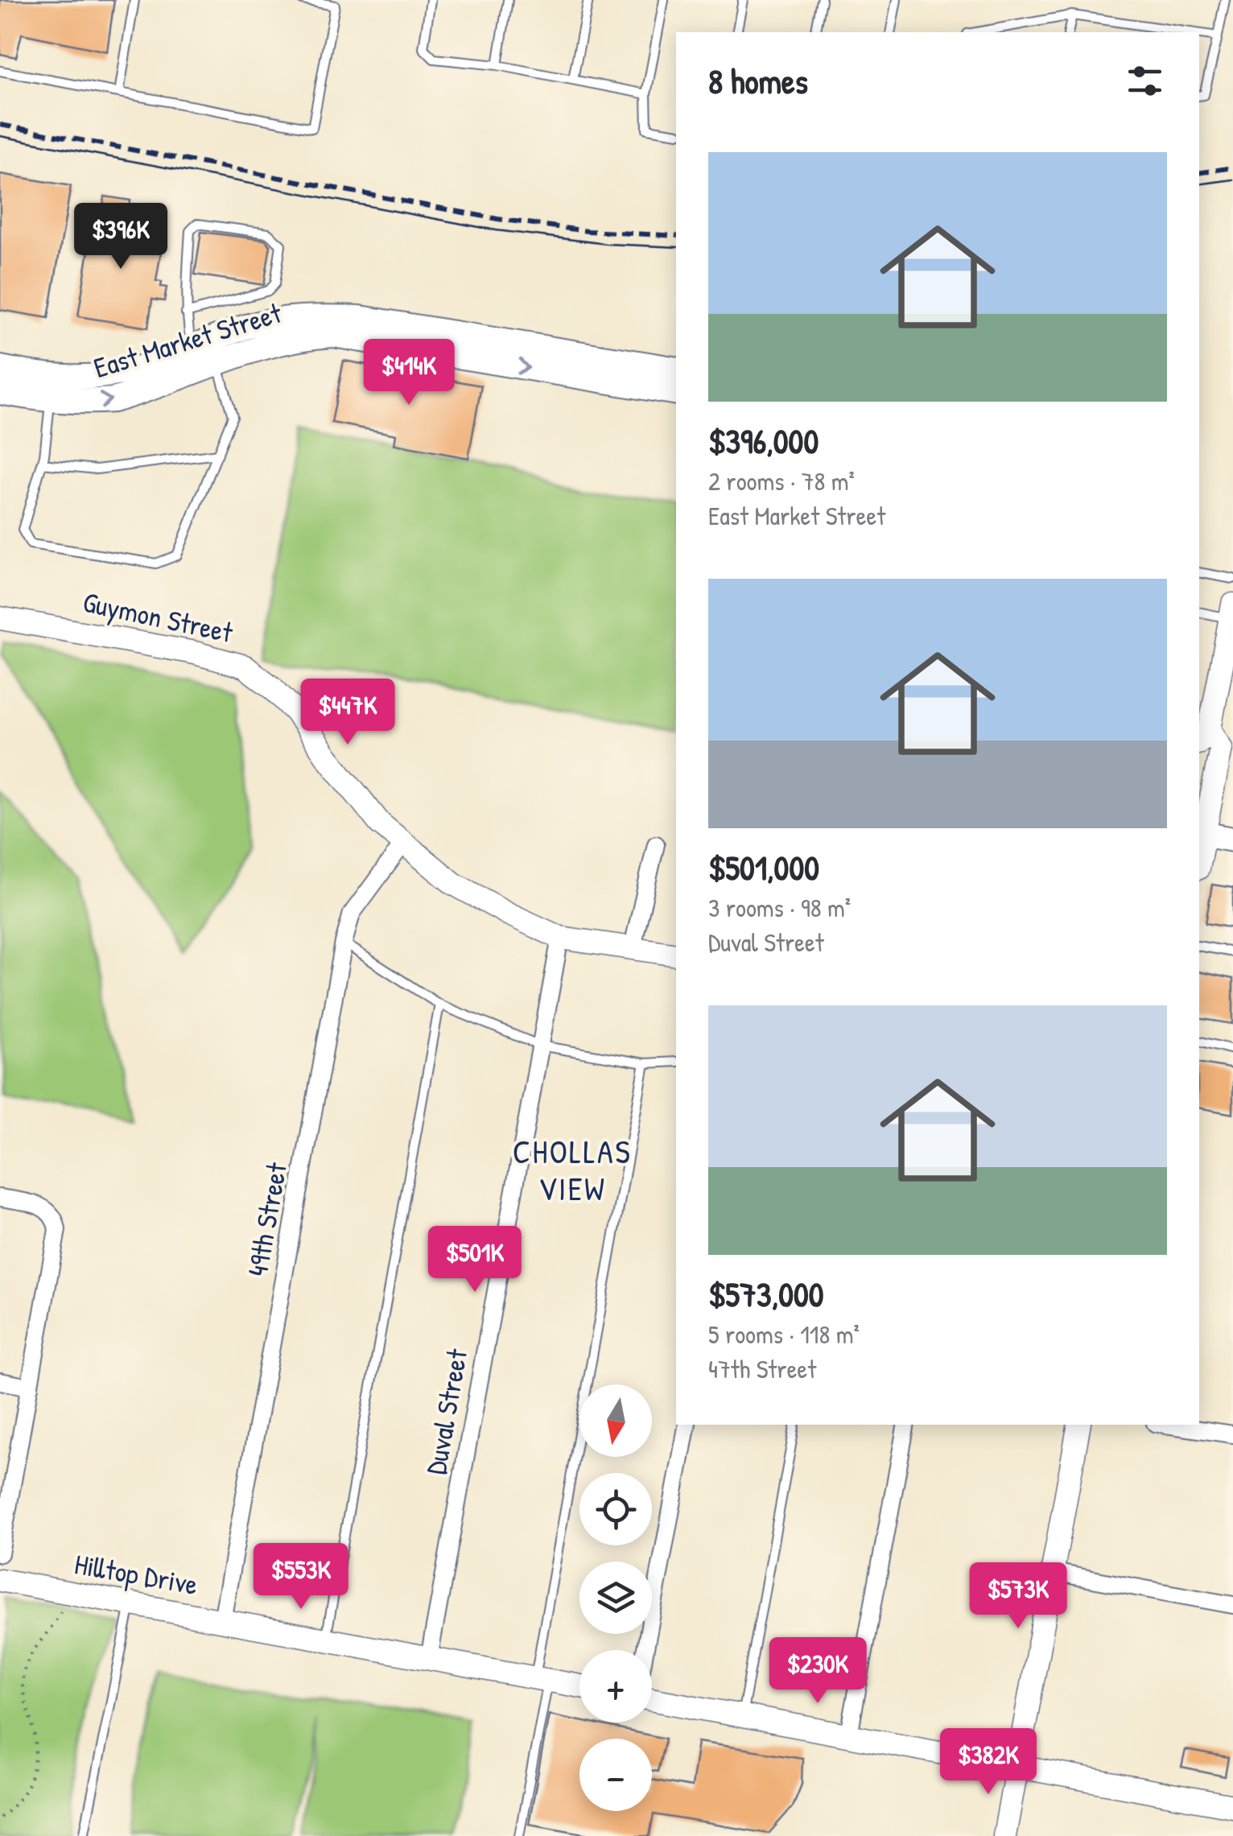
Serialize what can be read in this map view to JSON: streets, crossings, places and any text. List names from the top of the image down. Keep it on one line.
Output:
{"streets":{"main road":["East Market Street"],"street":["Guymon Street","49th Street","Duval Street","Hilltop Drive"]},"crossings":[["Guymon Street","49th Street"],["Guymon Street","Duval Street"],["49th Street","Hilltop Drive"],["Duval Street","Hilltop Drive"]],"districts":["CHOLLAS VIEW"],"north":"bottom","page":{"heading":"8 homes","list":[{"name":"$396,000","note":"2 rooms · 78 m² · East Market Street"},{"name":"$501,000","note":"3 rooms · 98 m² · Duval Street"},{"name":"$573,000","note":"5 rooms · 118 m² · 47th Street"}],"price":["$396K","$414K","$447K","$501K","$553K","$573K","$230K","$382K"],"map_buttons":["+","−"]}}
